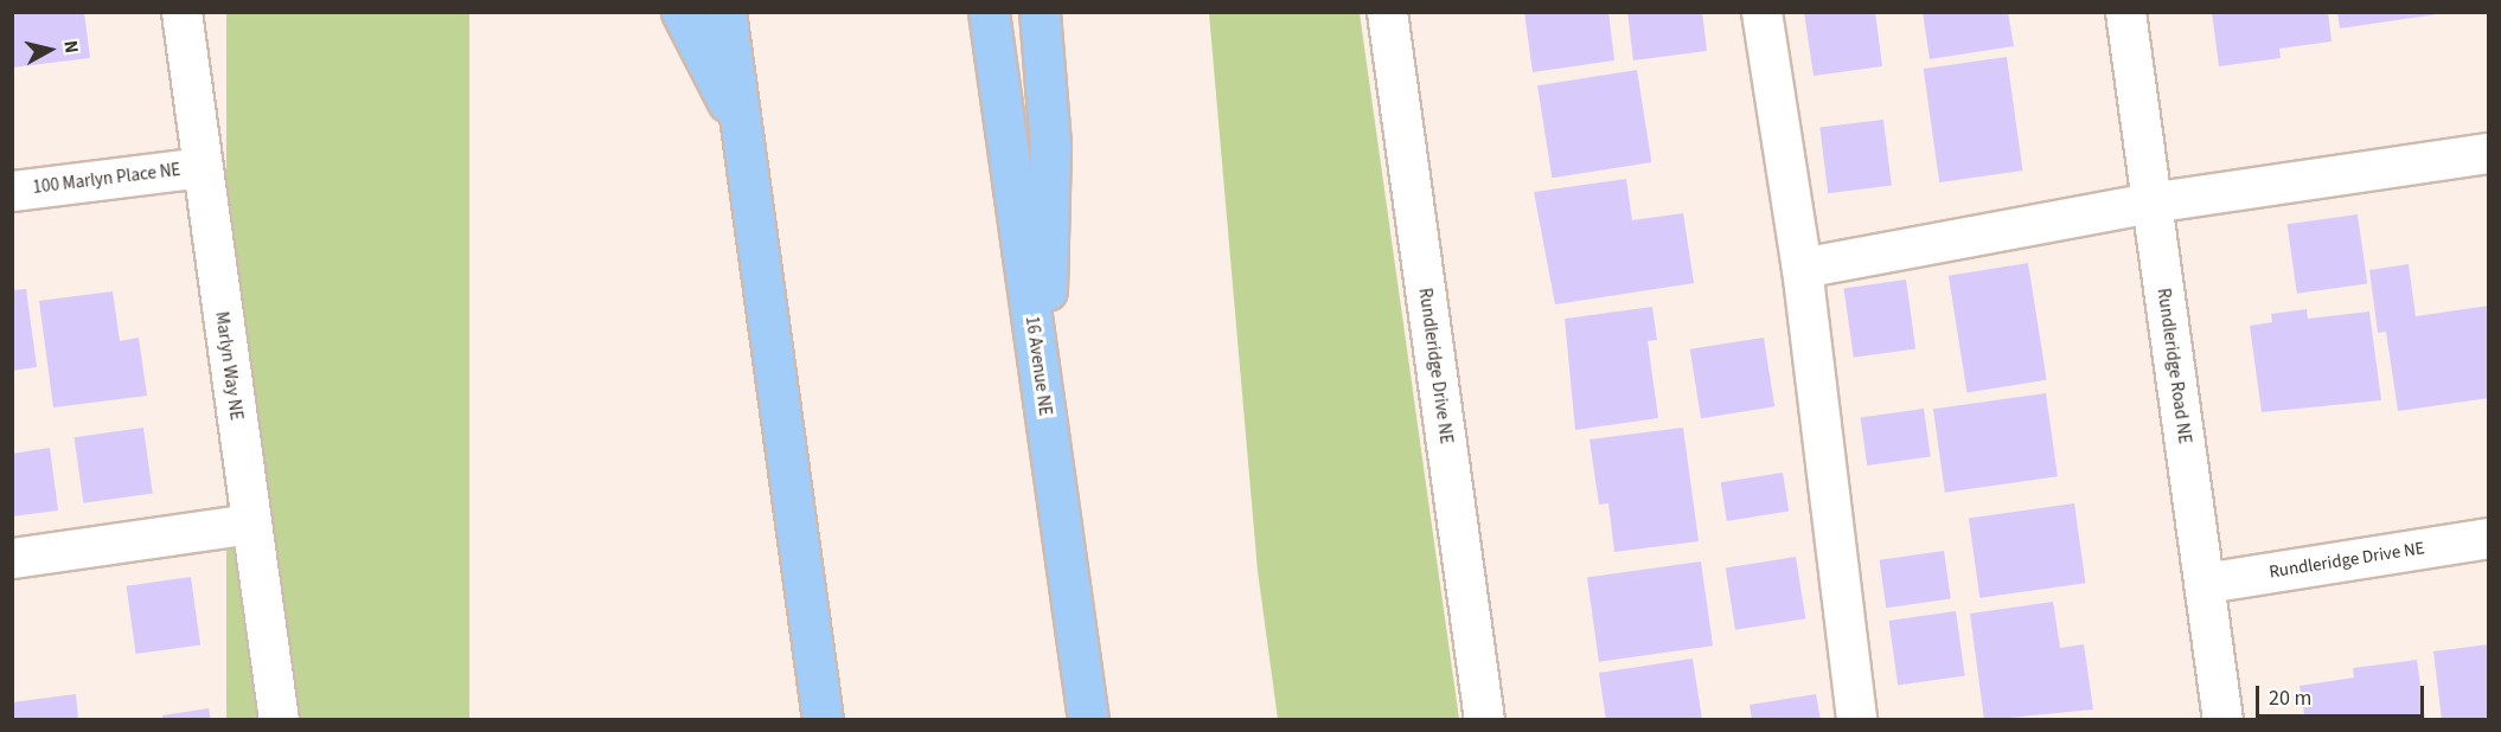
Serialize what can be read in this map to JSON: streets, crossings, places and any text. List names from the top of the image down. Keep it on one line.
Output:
{"streets":{"highway":["16 Avenue NE"],"street":["100 Marlyn Place NE","Marlyn Way NE","Rundleridge Drive NE","Rundleridge Road NE"]},"crossings":[["100 Marlyn Place NE","Marlyn Way NE"],["Rundleridge Drive NE","Rundleridge Road NE"]],"scale_bar":"20 m","north":"right"}
